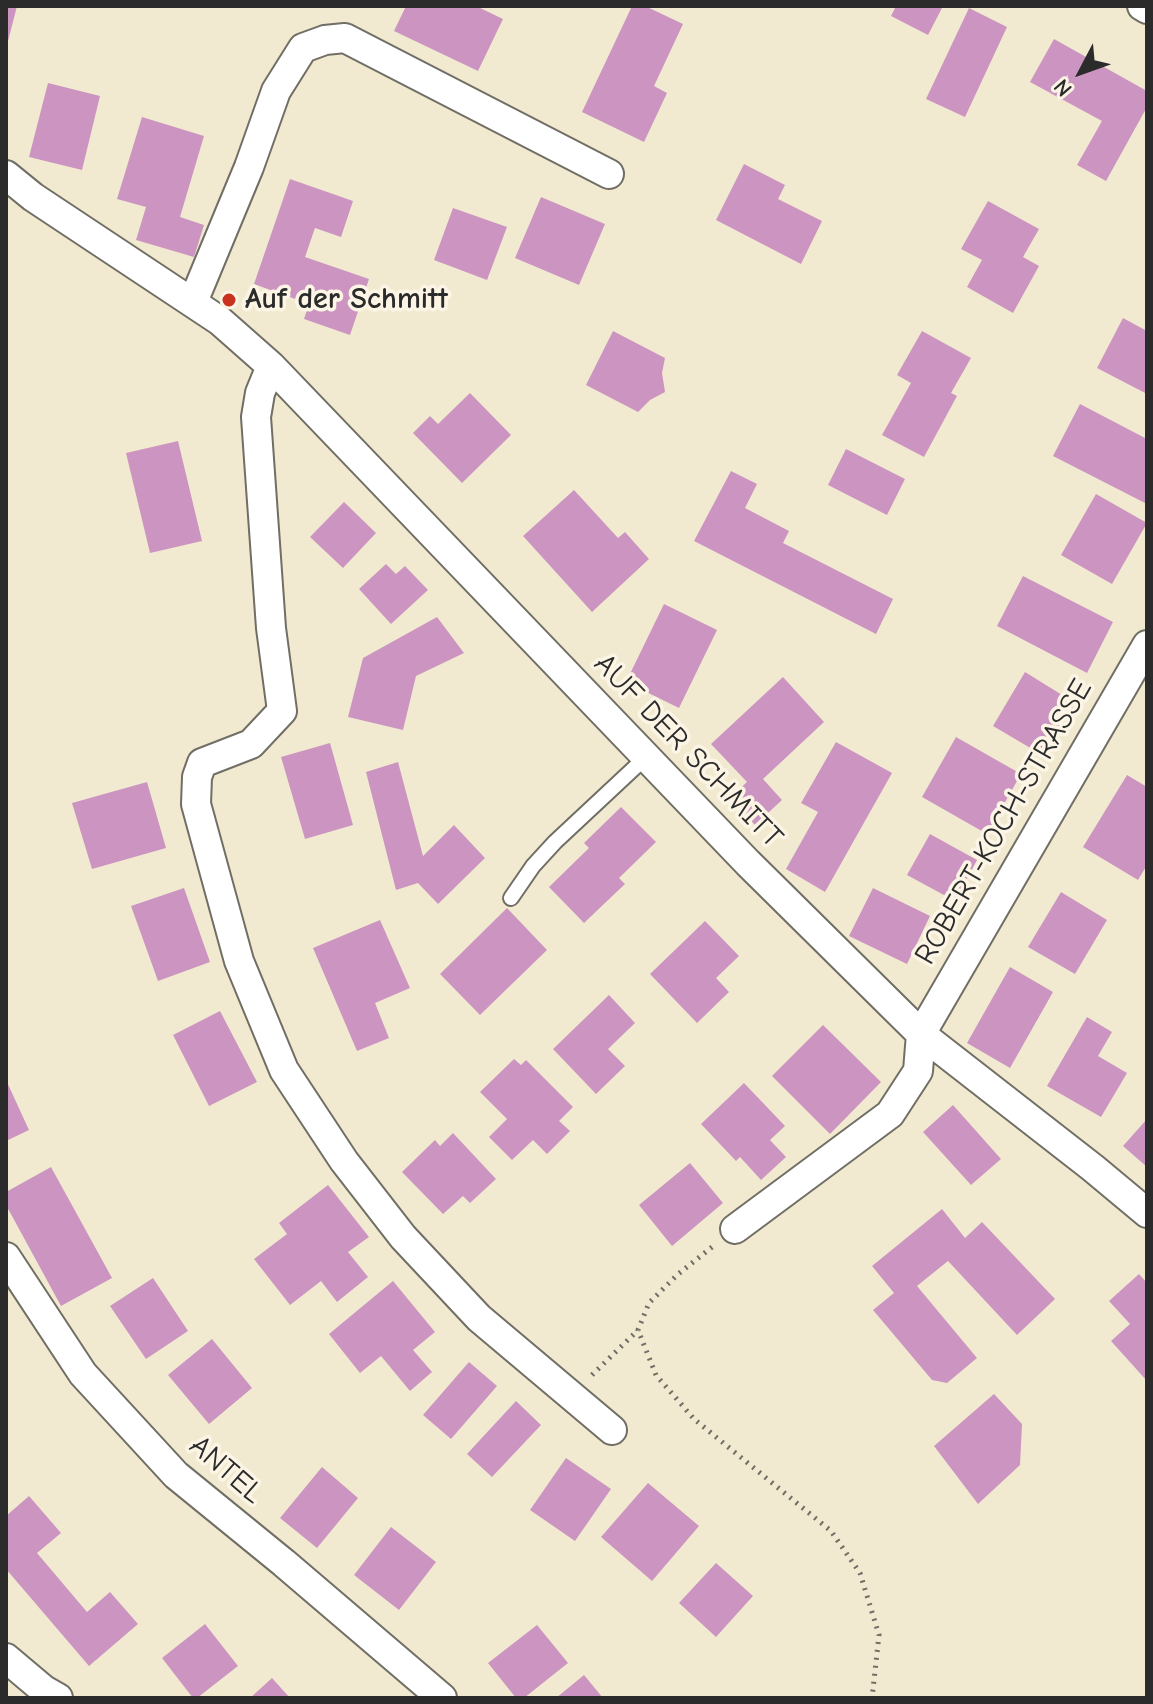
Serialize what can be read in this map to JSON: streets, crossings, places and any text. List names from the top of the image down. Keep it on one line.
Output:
{"streets":{"street":["AUF DER SCHMITT","ROBERT-KOCH-STRASSE","ANTEL"]},"crossings":[["AUF DER SCHMITT","ROBERT-KOCH-STRASSE"]],"places":["Auf der Schmitt"],"north":"bottom left"}
